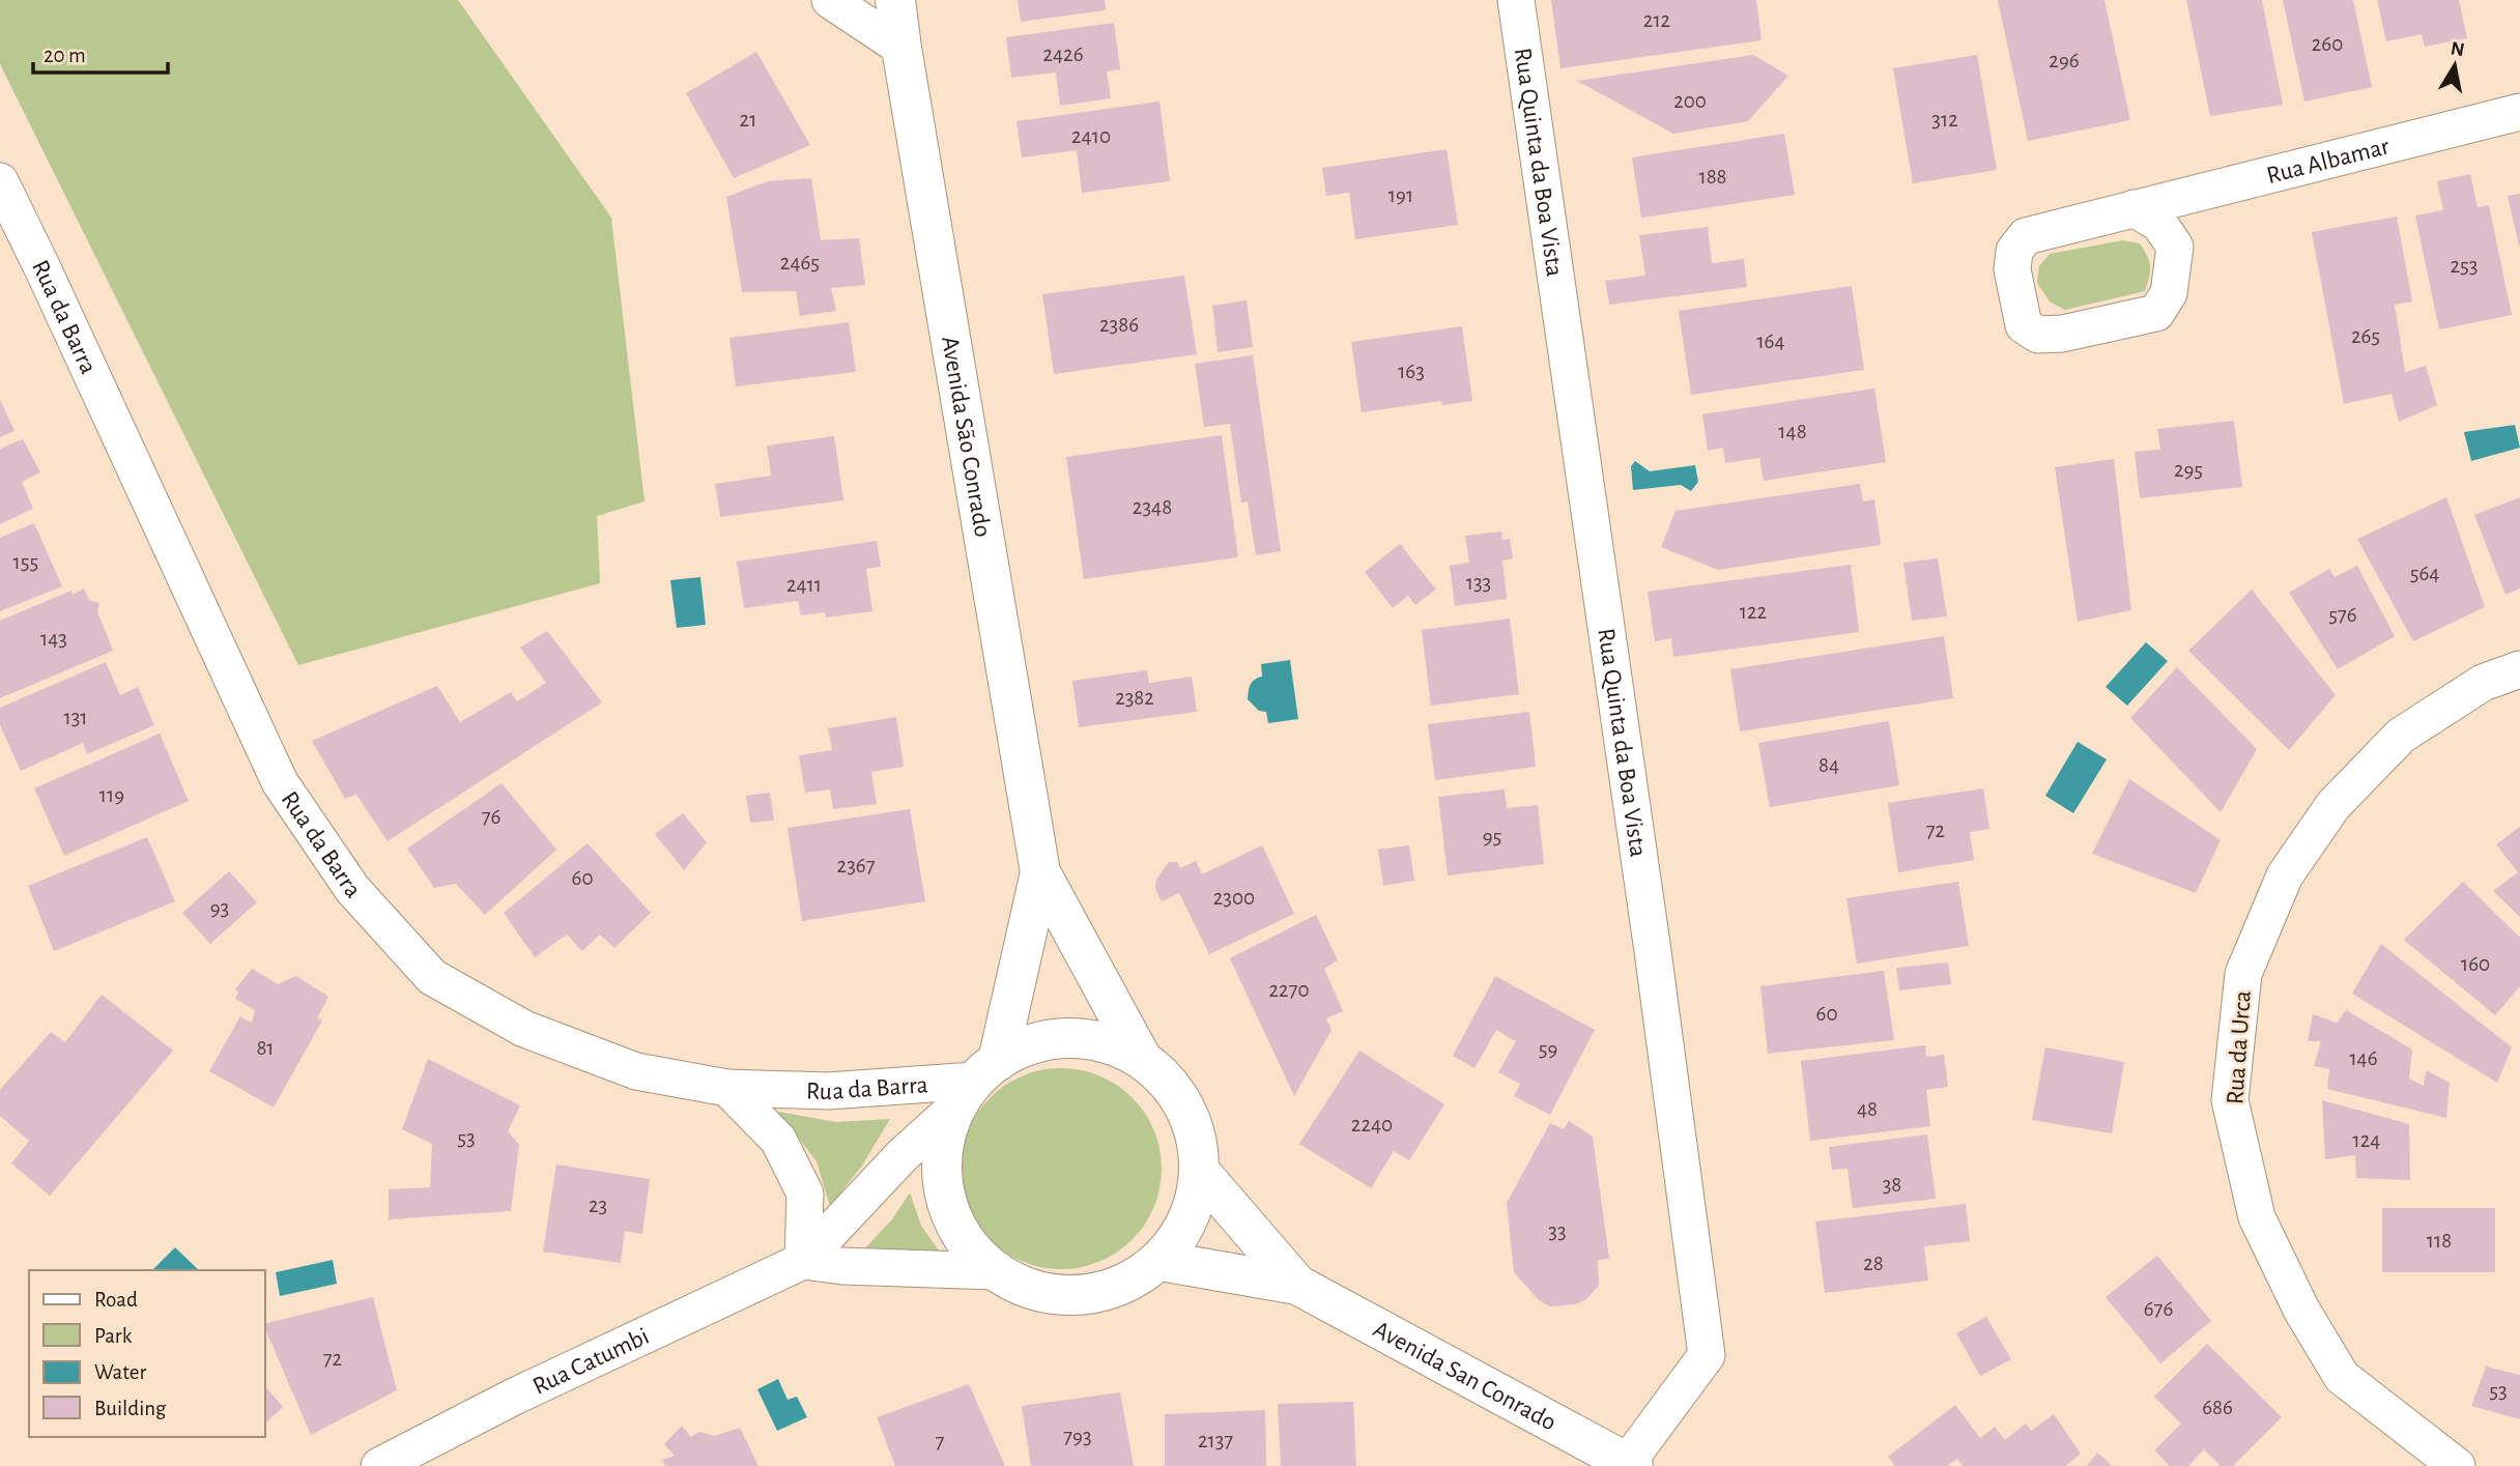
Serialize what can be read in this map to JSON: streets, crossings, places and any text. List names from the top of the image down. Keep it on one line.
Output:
{"streets":{"street":["Rua Albamar","Rua Quinta da Boa Vista","Rua da Barra","Avenida São Conrado","Rua da Urca","Rua Catumbi","Avenida San Conrado"]},"crossings":[["Rua Quinta da Boa Vista","Avenida San Conrado"],["Rua da Barra","Avenida São Conrado"],["Rua da Barra","Rua Catumbi"],["Rua da Barra","Avenida San Conrado"],["Avenida São Conrado","Rua Catumbi"],["Avenida São Conrado","Avenida San Conrado"],["Rua Catumbi","Avenida San Conrado"]],"house_numbers":["212","260","2426","296","200","21","312","2410","188","191","2465","253","2386","265","164","163","148","295","2348","155","564","133","2411","122","576","143","2382","131","84","119","76","72","95","2367","60","2300","93","160","2270","60","81","59","146","48","2240","53","124","38","23","33","118","28","676","72","53","686","793","2137","7"],"legend":["Road","Park","Water","Building"],"scale_bar":"20 m","north":"top"}
